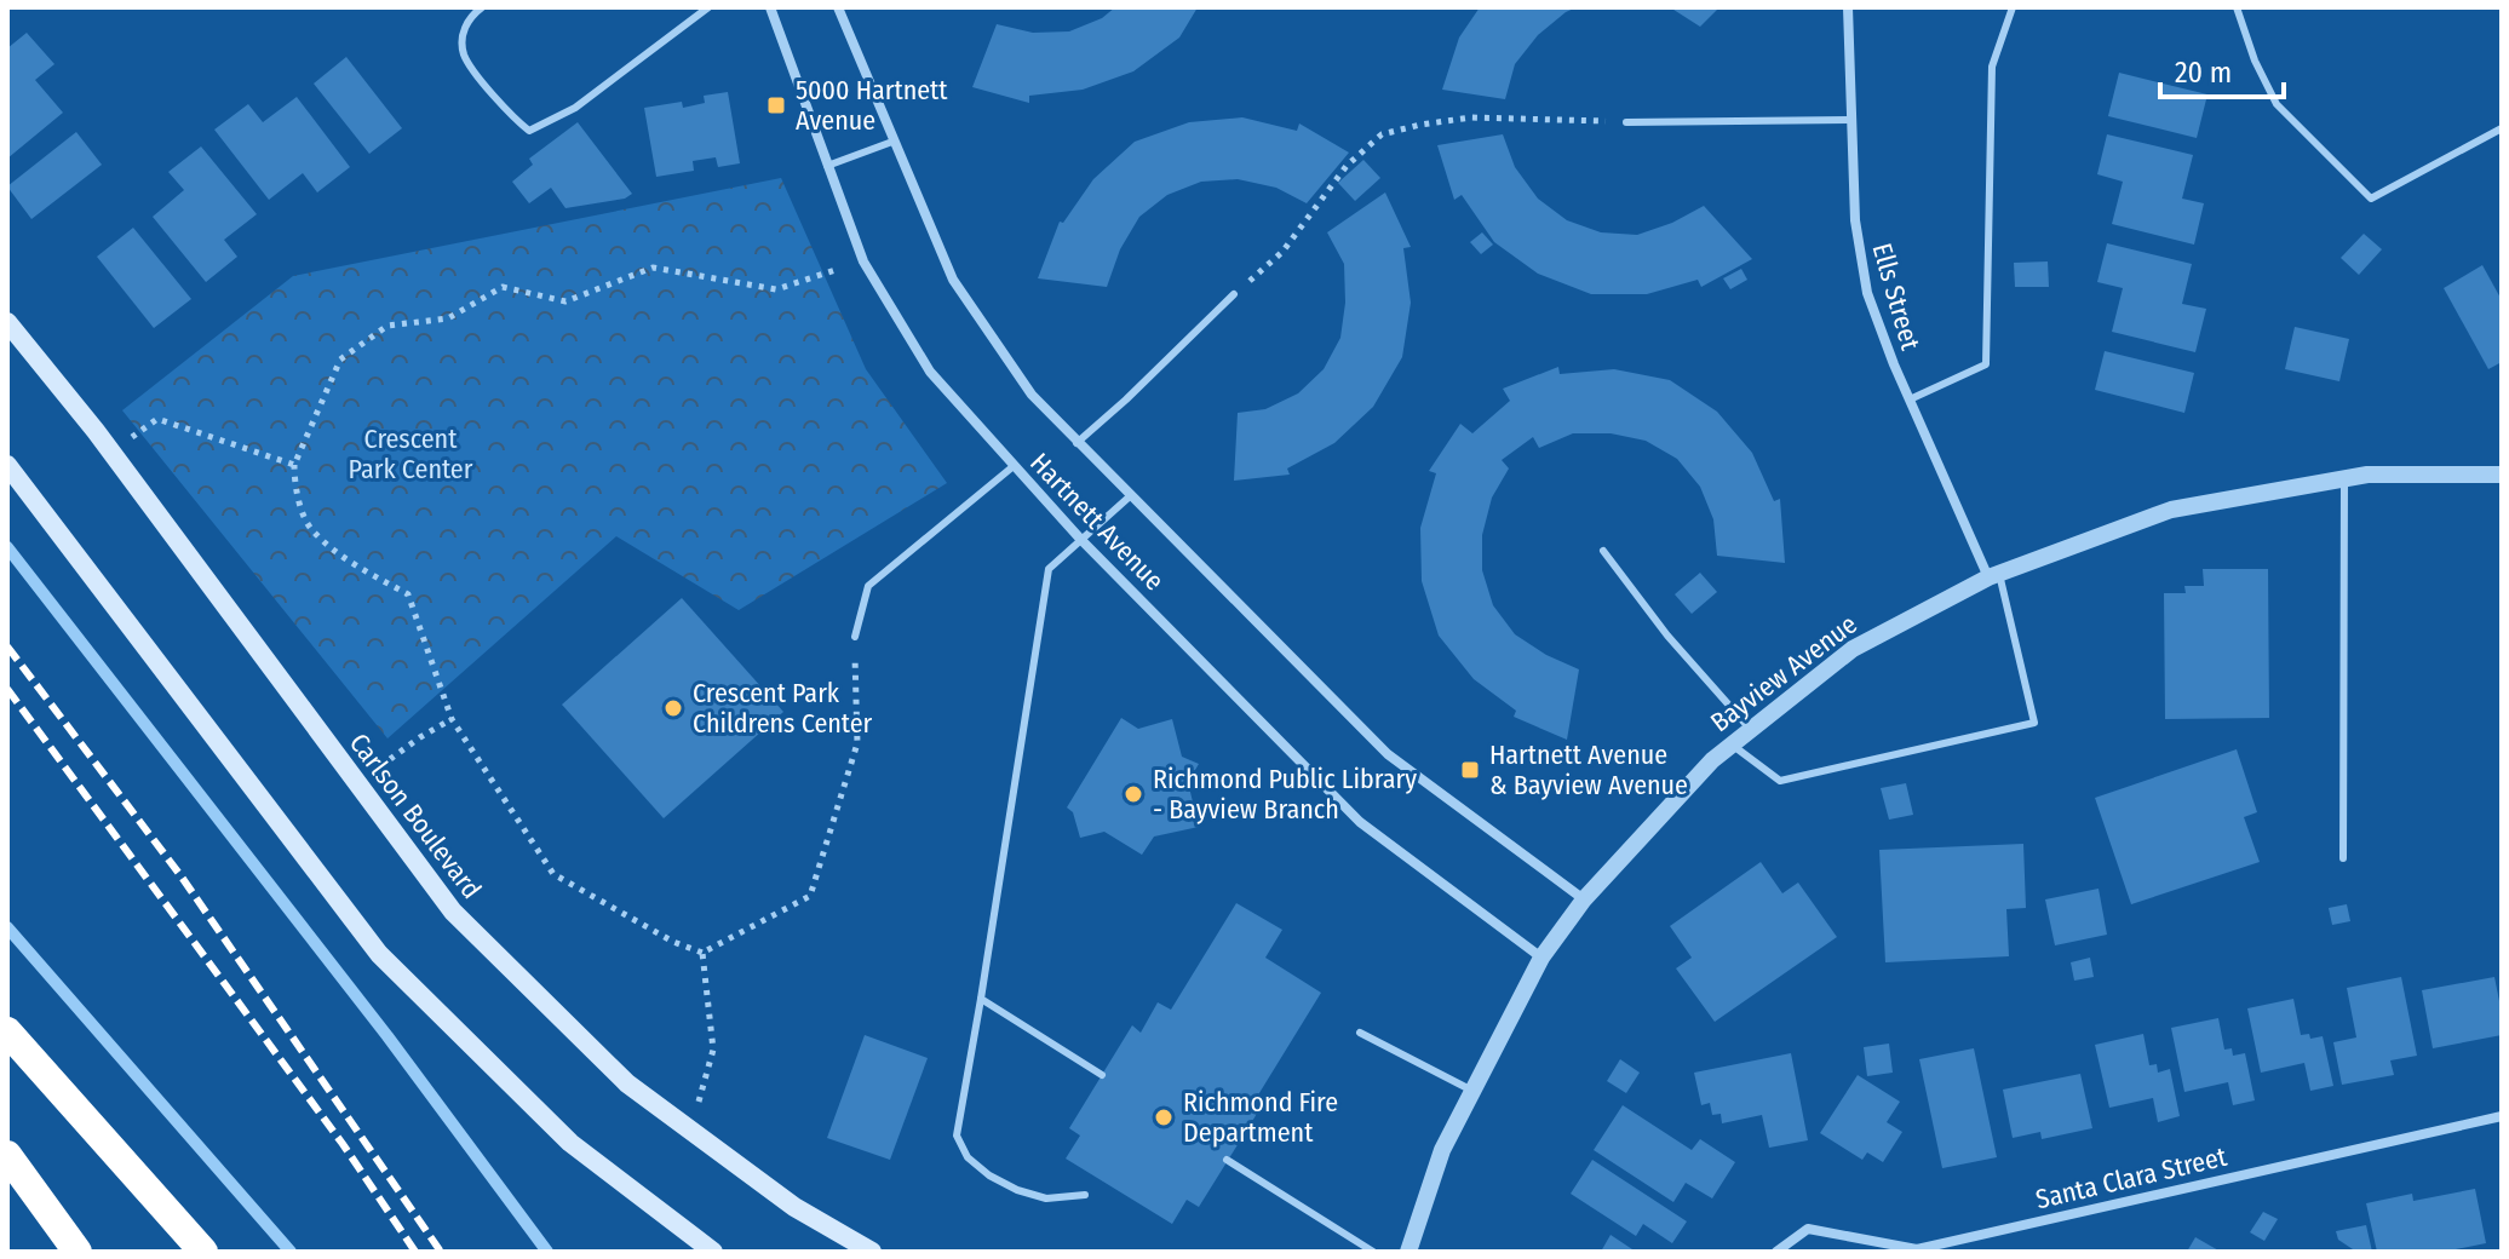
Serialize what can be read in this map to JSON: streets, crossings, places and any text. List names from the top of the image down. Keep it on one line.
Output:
{"streets":{"main road":["Carlson Boulevard"],"street":["Ells Street","Hartnett Avenue","Bayview Avenue","Santa Clara Street"]},"crossings":[["Ells Street","Bayview Avenue"],["Hartnett Avenue","Bayview Avenue"]],"parks":["Crescent Park Center"],"places":{"transit":["5000 Hartnett Avenue","Hartnett Avenue & Bayview Avenue"],"other":["Crescent Park Childrens Center","Richmond Public Library - Bayview Branch","Richmond Fire Department"]},"scale_bar":"20 m"}
